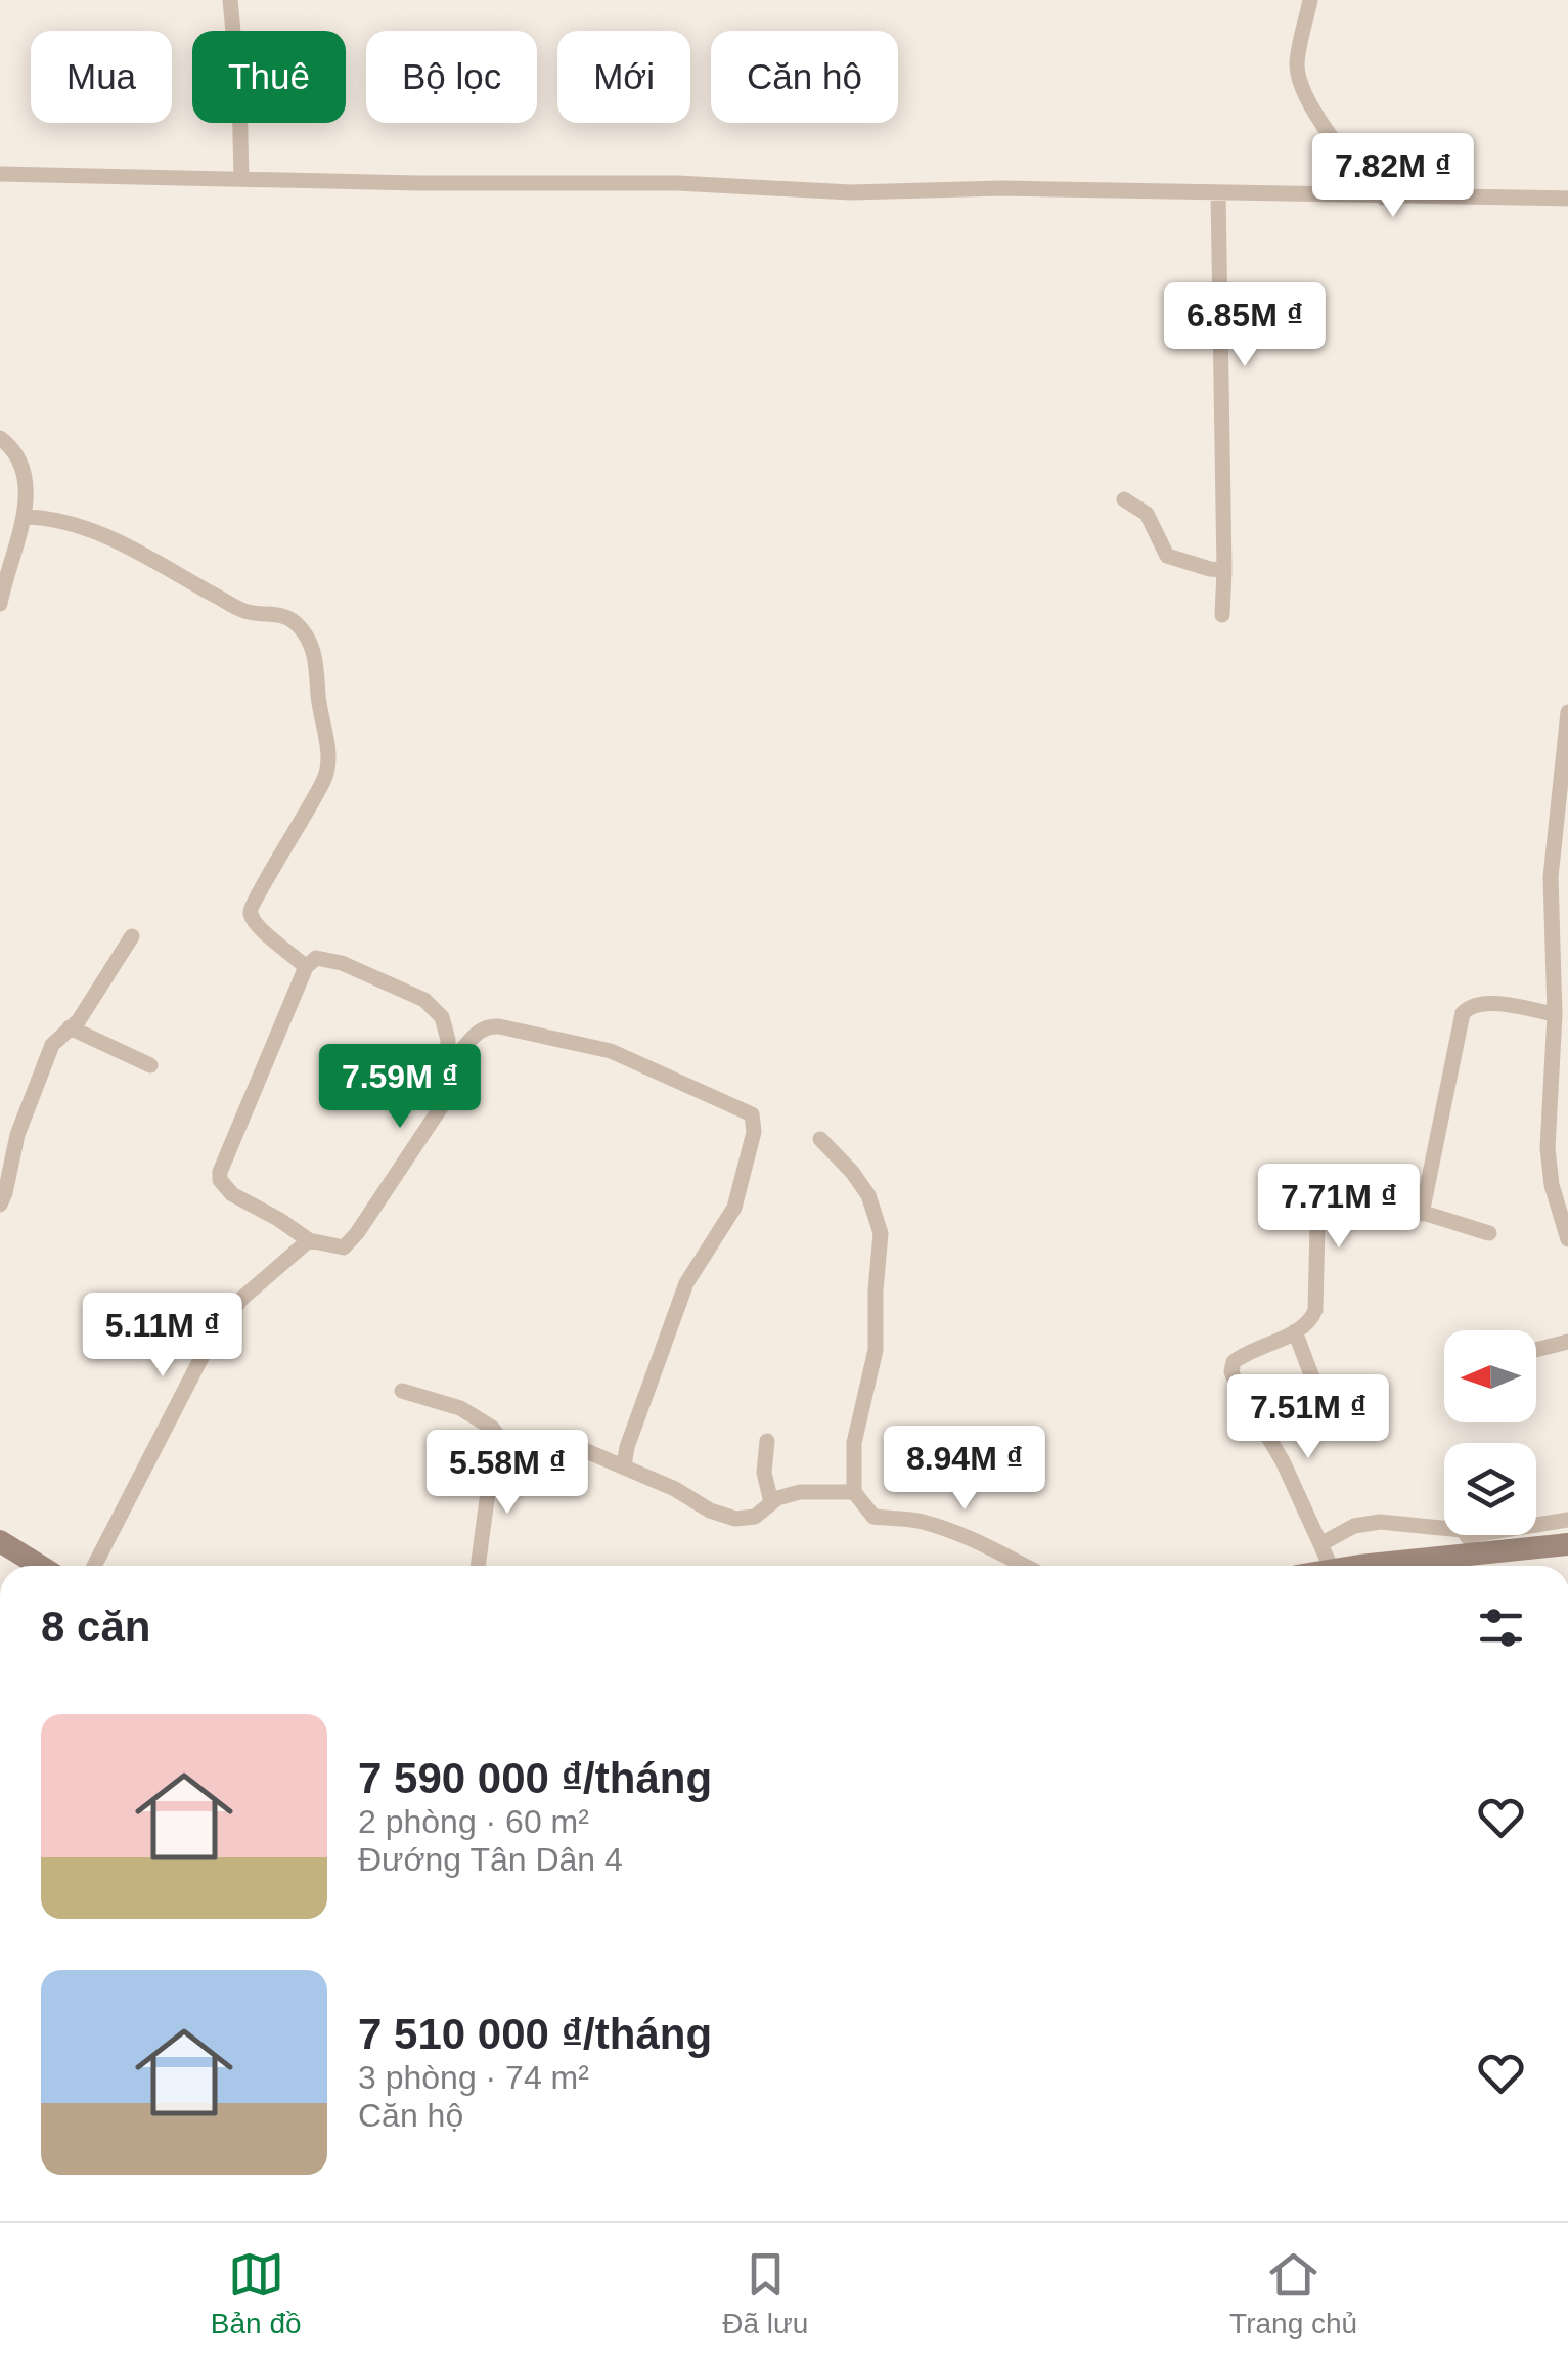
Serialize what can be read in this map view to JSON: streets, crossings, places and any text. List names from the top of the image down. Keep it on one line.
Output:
{"north":"left","page":{"chip":["Mua","Thuê","Bộ lọc","Mới","Căn hộ"],"price":["7.82M ₫","6.85M ₫","7.59M ₫","7.71M ₫","5.11M ₫","7.51M ₫","8.94M ₫","5.58M ₫"],"heading":"8 căn","list":[{"name":"7 590 000 ₫/tháng","note":"2 phòng · 60 m² · Đướng Tân Dân 4"},{"name":"7 510 000 ₫/tháng","note":"3 phòng · 74 m² · Căn hộ"}],"tabs":["Bản đồ","Đã lưu","Trang chủ"]}}
